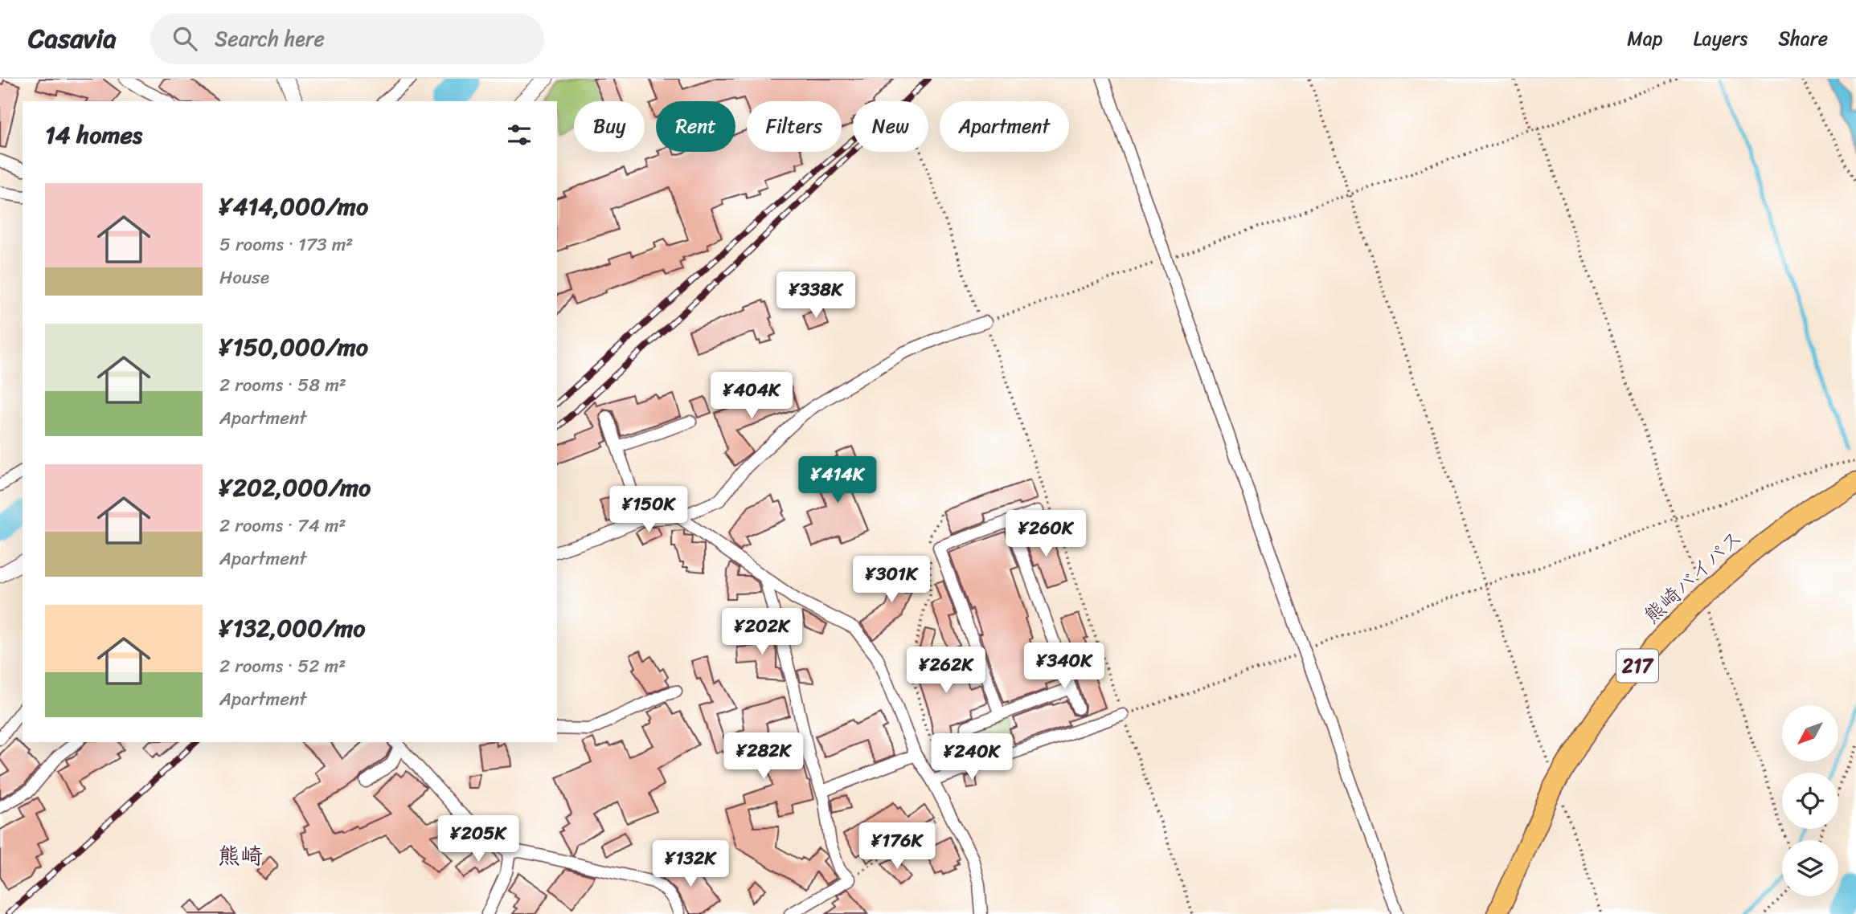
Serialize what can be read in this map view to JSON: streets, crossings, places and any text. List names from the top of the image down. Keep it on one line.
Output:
{"streets":{"highway":["熊崎バイパス","217"]},"districts":["熊崎"],"north":"bottom left","page":{"header":"Casavia","search":"Search here","nav":["Map","Layers","Share"],"chip":["Buy","Rent","Filters","New","Apartment"],"heading":"14 homes","list":[{"name":"¥414,000/mo","note":"5 rooms · 173 m² · House"},{"name":"¥150,000/mo","note":"2 rooms · 58 m² · Apartment"},{"name":"¥202,000/mo","note":"2 rooms · 74 m² · Apartment"},{"name":"¥132,000/mo","note":"2 rooms · 52 m² · Apartment"}],"price":["¥338K","¥404K","¥414K","¥150K","¥260K","¥301K","¥202K","¥340K","¥262K","¥282K","¥240K","¥205K","¥176K","¥132K"]}}
